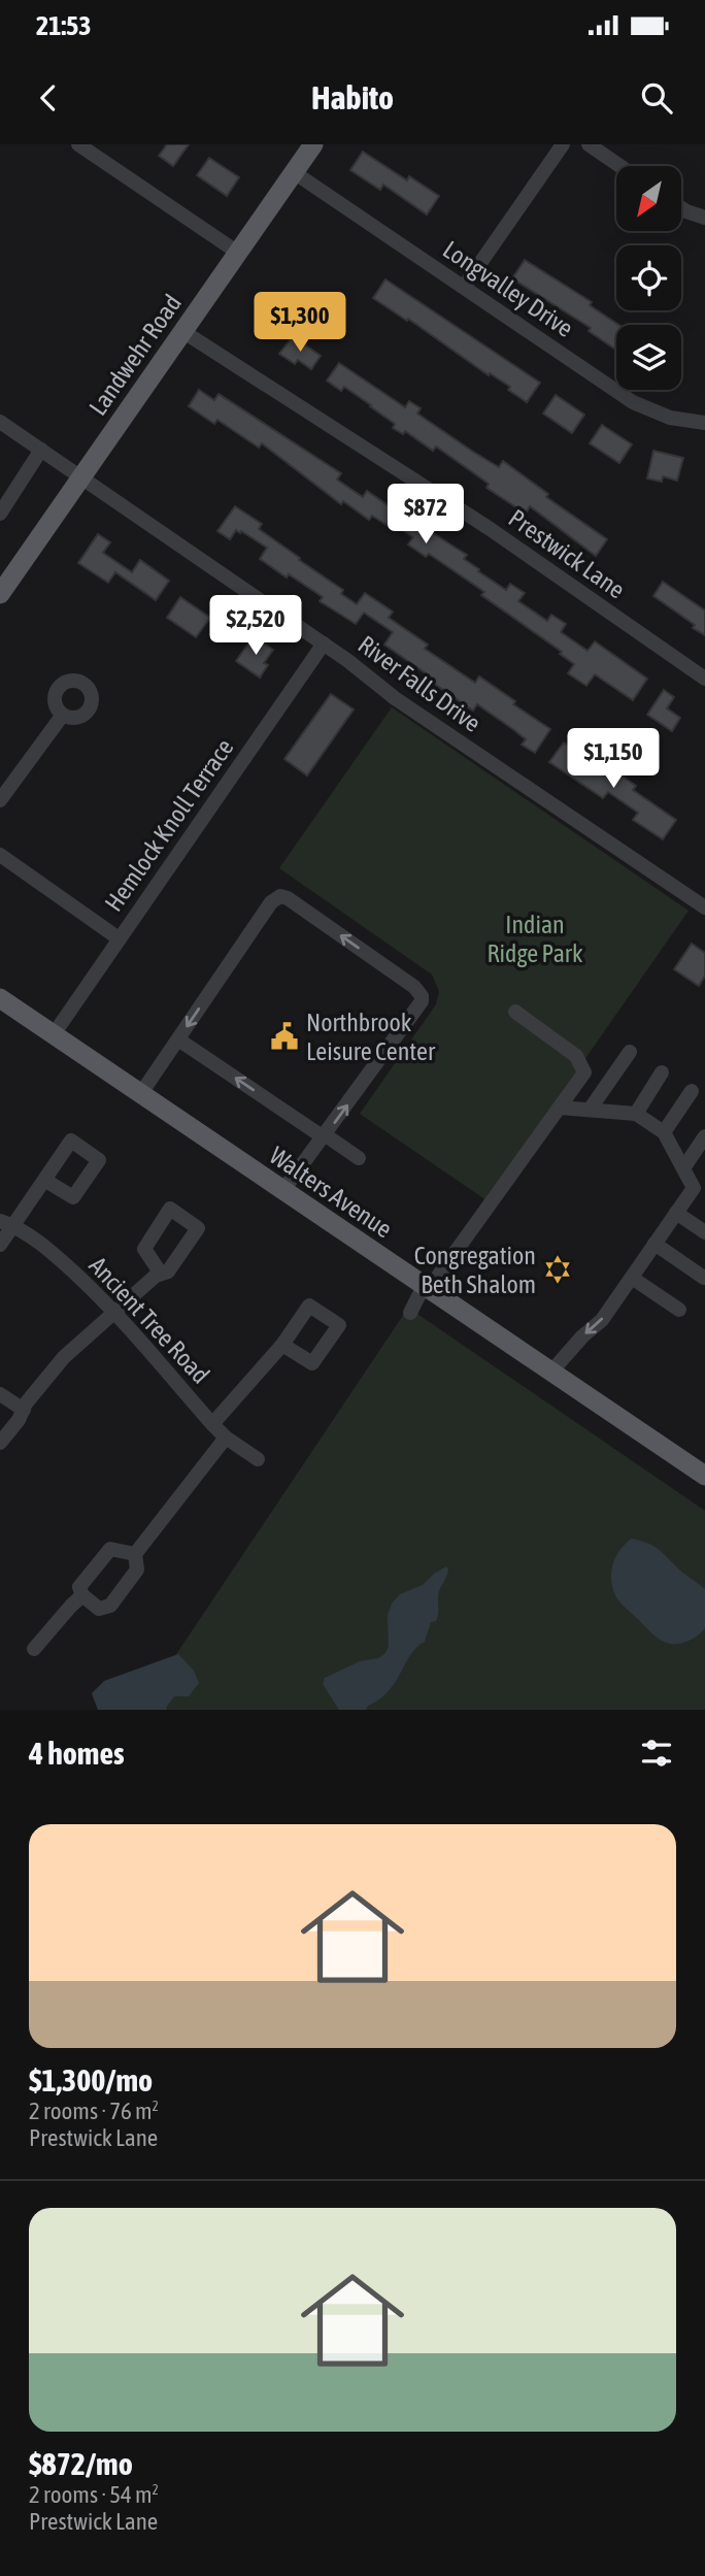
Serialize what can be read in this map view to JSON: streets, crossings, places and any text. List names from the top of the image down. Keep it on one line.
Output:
{"streets":{"main road":["Landwehr Road","Walters Avenue"],"street":["Longvalley Drive","Prestwick Lane","River Falls Drive","Hemlock Knoll Terrace","Ancient Tree Road"]},"crossings":[["Longvalley Drive","Landwehr Road"],["Landwehr Road","Prestwick Lane"],["Landwehr Road","River Falls Drive"],["River Falls Drive","Hemlock Knoll Terrace"],["Hemlock Knoll Terrace","Walters Avenue"]],"parks":["Indian Ridge Park"],"places":{"public building":["Northbrook Leisure Center"],"synagogue":["Congregation Beth Shalom"]},"north":"bottom left","page":{"status":"21:53","header":"Habito","price":["$1,300","$872","$2,520","$1,150"],"heading":"4 homes","list":[{"name":"$1,300/mo","note":"2 rooms · 76 m² · Prestwick Lane"},{"name":"$872/mo","note":"2 rooms · 54 m² · Prestwick Lane"}]}}
